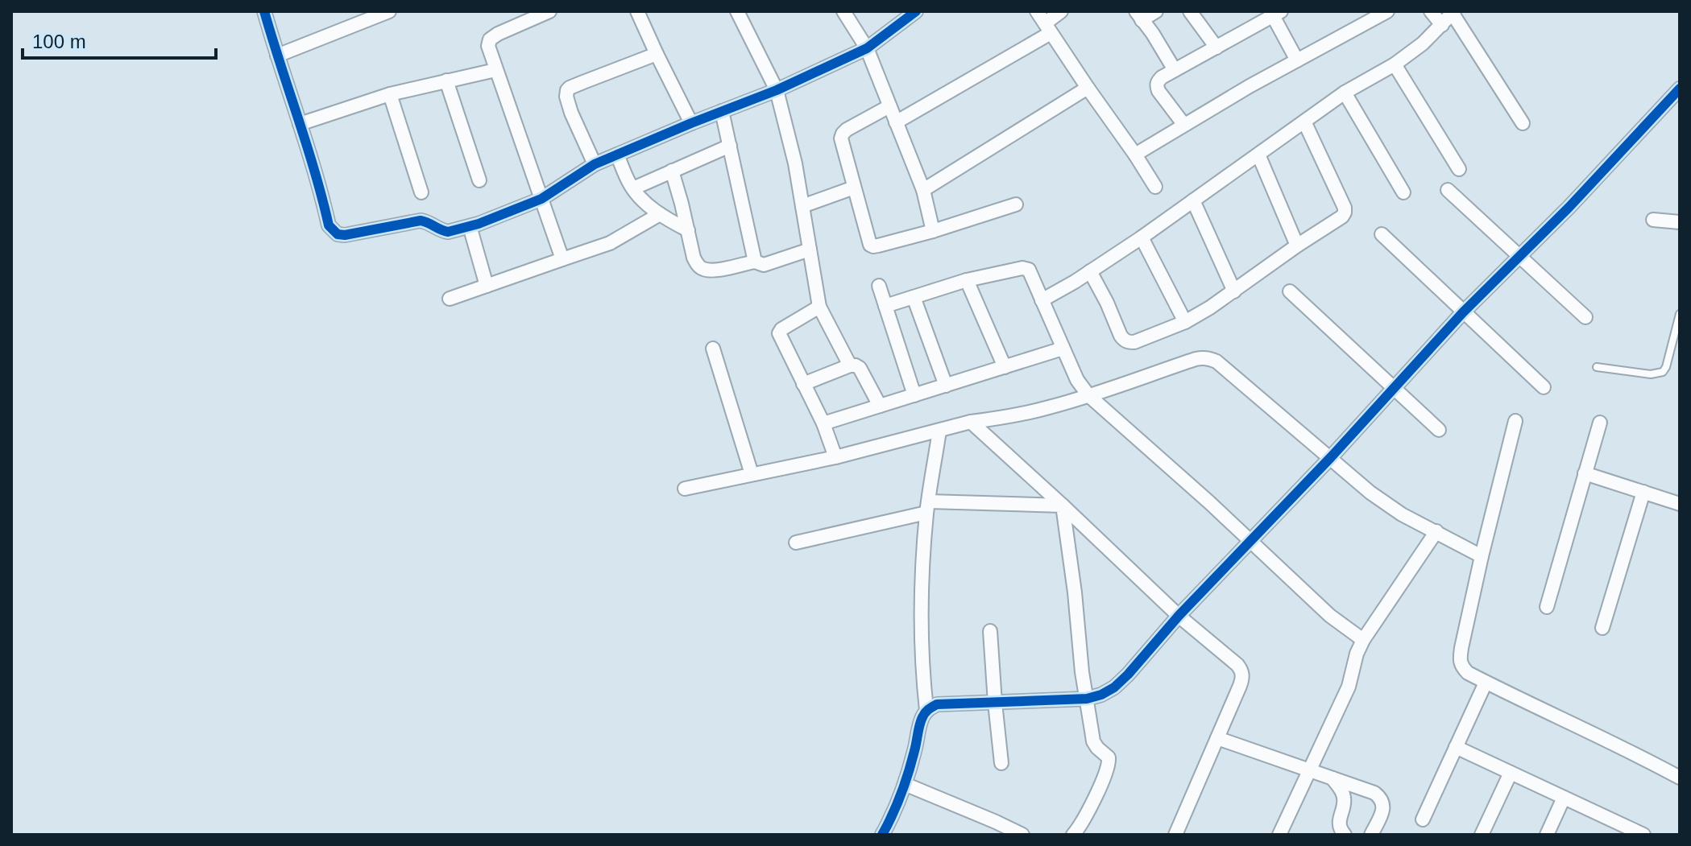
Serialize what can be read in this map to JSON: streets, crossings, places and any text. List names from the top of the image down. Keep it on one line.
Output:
{"scale_bar":"100 m"}
